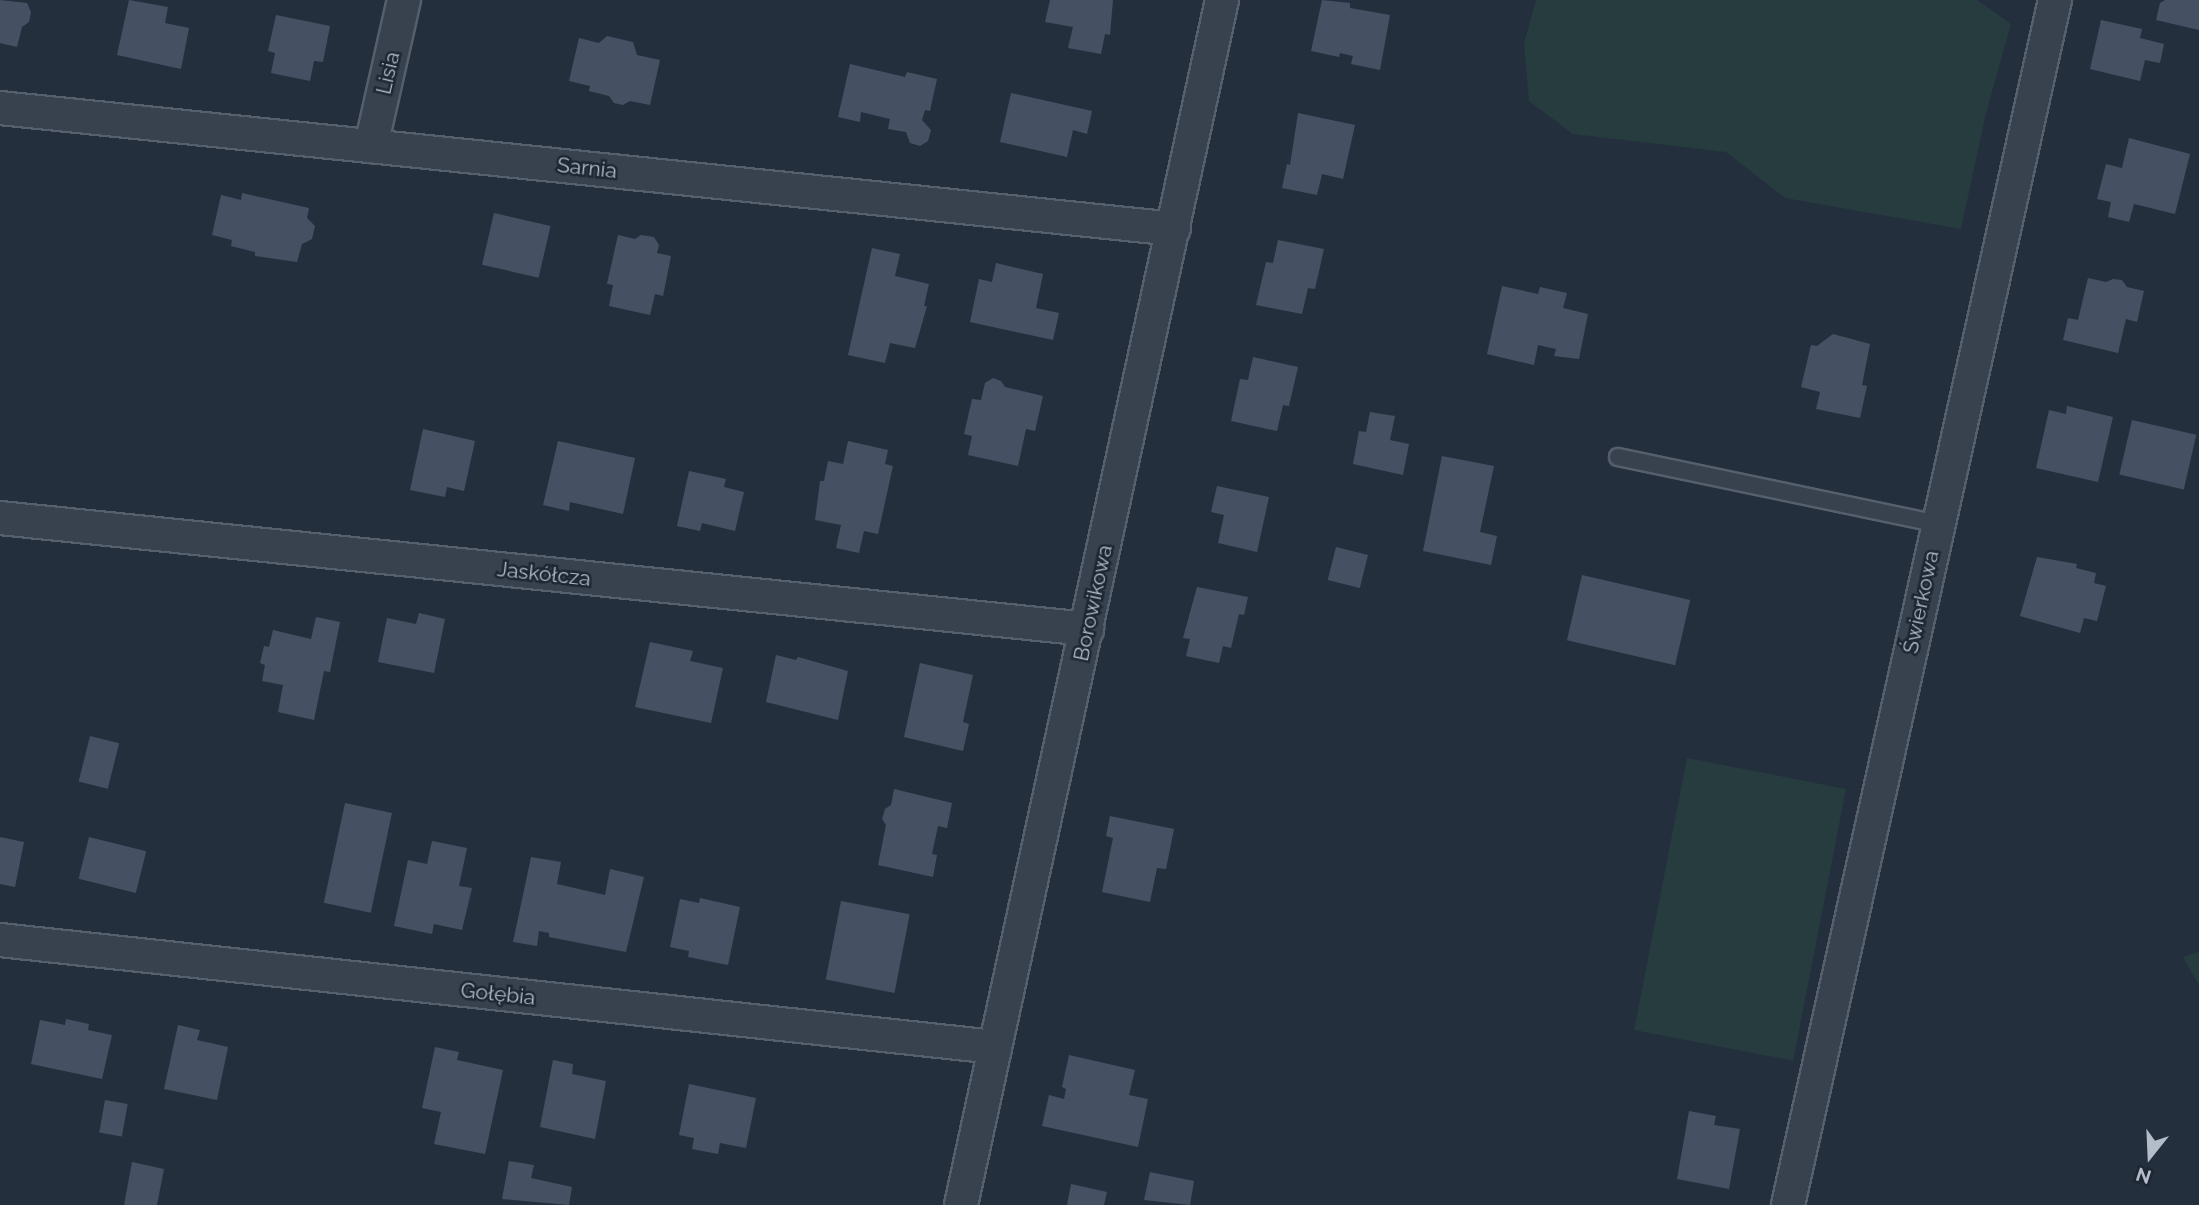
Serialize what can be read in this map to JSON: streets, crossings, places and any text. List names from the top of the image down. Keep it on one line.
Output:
{"streets":{"street":["Lisia","Sarnia","Jaskółcza","Świerkowa","Borowikowa","Gołębia"]},"crossings":[["Lisia","Sarnia"],["Sarnia","Borowikowa"],["Jaskółcza","Borowikowa"],["Borowikowa","Gołębia"]],"north":"bottom"}
